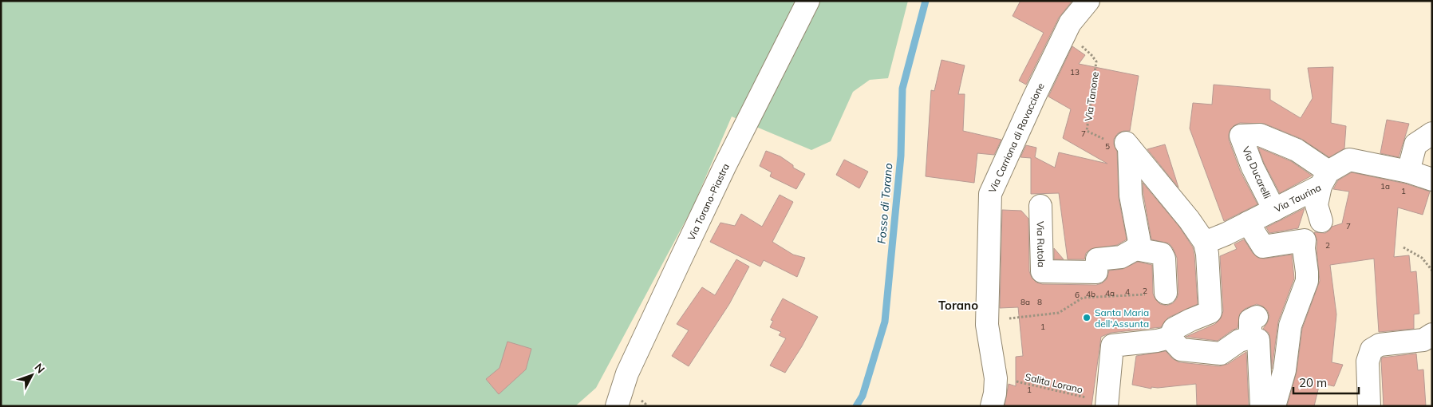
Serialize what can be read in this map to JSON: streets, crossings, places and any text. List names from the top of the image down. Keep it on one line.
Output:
{"streets":{"street":["Via Carriona di Ravaccione","Via Ducarelli","Via Taurina","Via Torano-Piastra","Via Rutola"],"path":["Via Tanone","Salita Lorano"]},"crossings":[["Via Tanone","Via Carriona di Ravaccione"],["Via Ducarelli","Via Taurina"]],"districts":["Torano"],"water":["Fosso di Torano"],"places":["Santa Maria dell'Assunta"],"house_numbers":["13","7","5","1a","1","7","2","2","4","4a","4b","6","8a","8","1","1"],"scale_bar":"20 m","north":"top right"}
